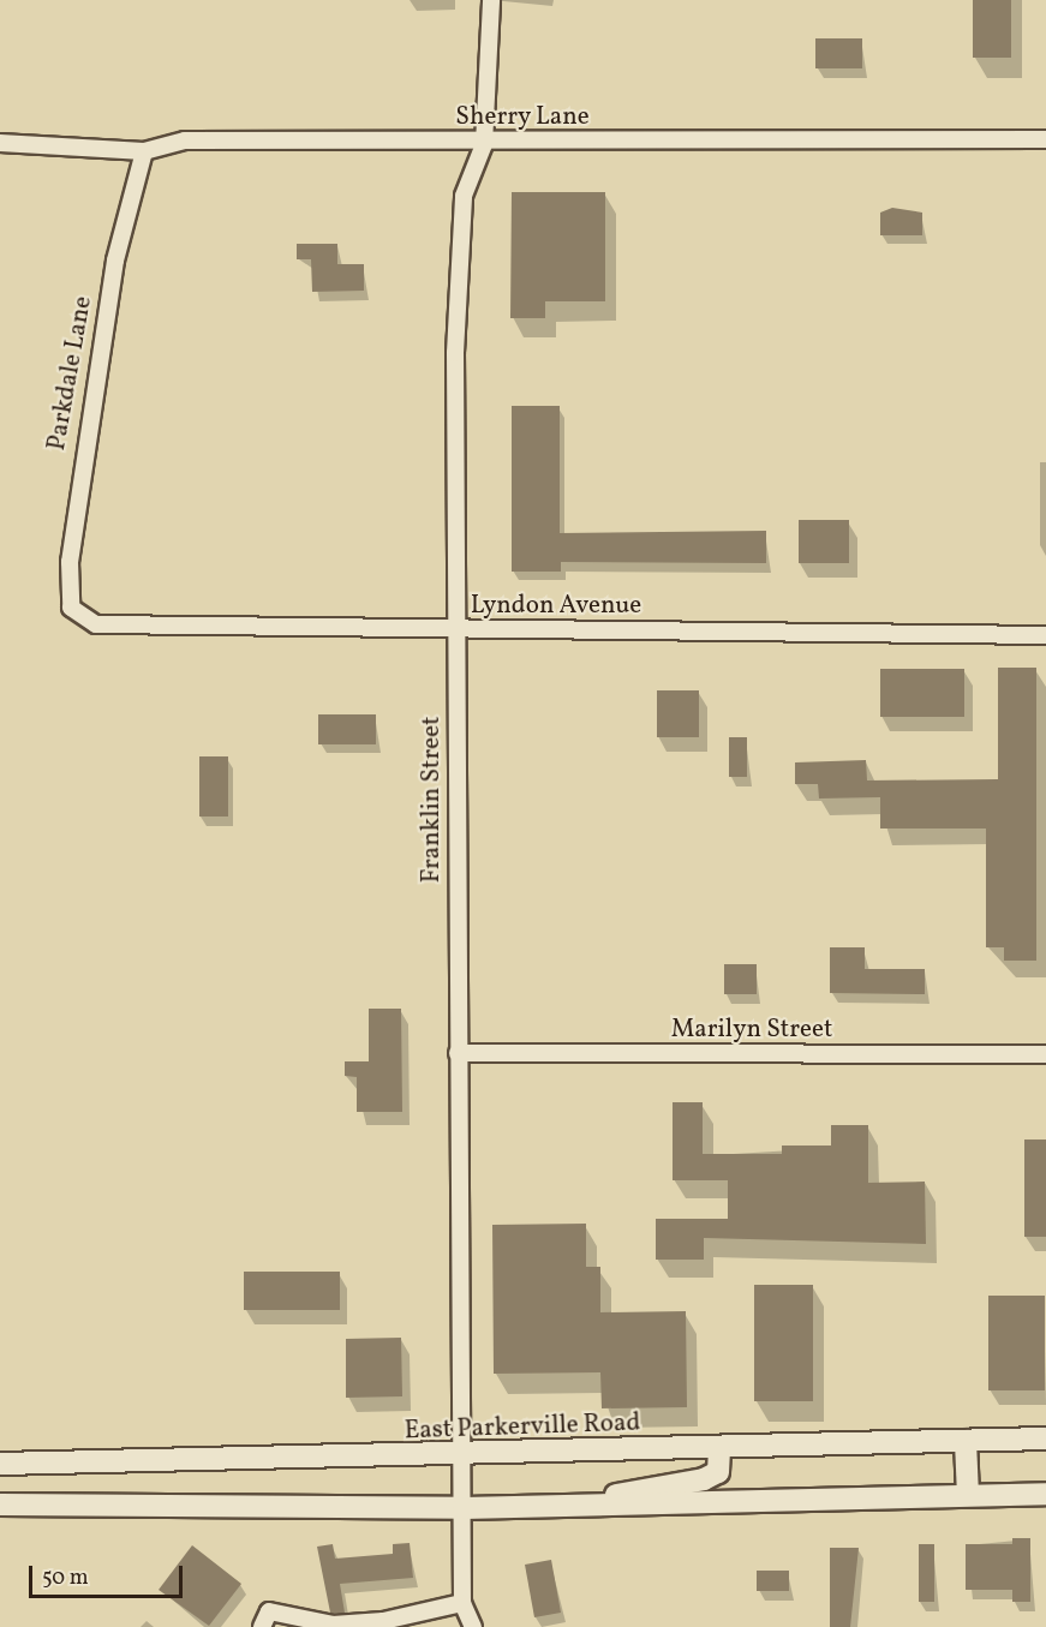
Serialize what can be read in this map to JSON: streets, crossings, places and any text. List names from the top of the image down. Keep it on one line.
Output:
{"streets":{"main road":["East Parkerville Road"],"street":["Sherry Lane","Parkdale Lane","Lyndon Avenue","Franklin Street","Marilyn Street"]},"crossings":[["Sherry Lane","Parkdale Lane"],["Sherry Lane","Franklin Street"],["Parkdale Lane","Lyndon Avenue"],["Lyndon Avenue","Franklin Street"],["Franklin Street","Marilyn Street"],["Franklin Street","East Parkerville Road"]],"scale_bar":"50 m"}
